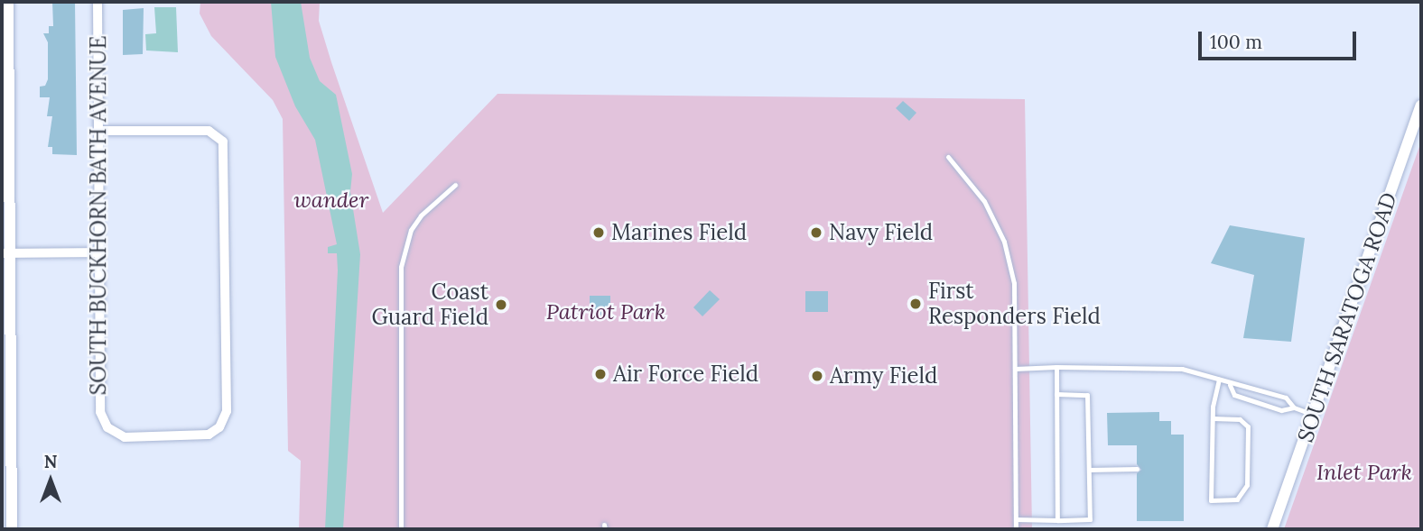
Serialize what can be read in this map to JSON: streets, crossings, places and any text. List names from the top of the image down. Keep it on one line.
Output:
{"streets":{"street":["SOUTH BUCKHORN BATH AVENUE","SOUTH SARATOGA ROAD"]},"parks":["wander","Patriot Park","Inlet Park"],"places":["Marines Field","Navy Field","First Responders Field","Coast Guard Field","Air Force Field","Army Field"],"scale_bar":"100 m","north":"top"}
